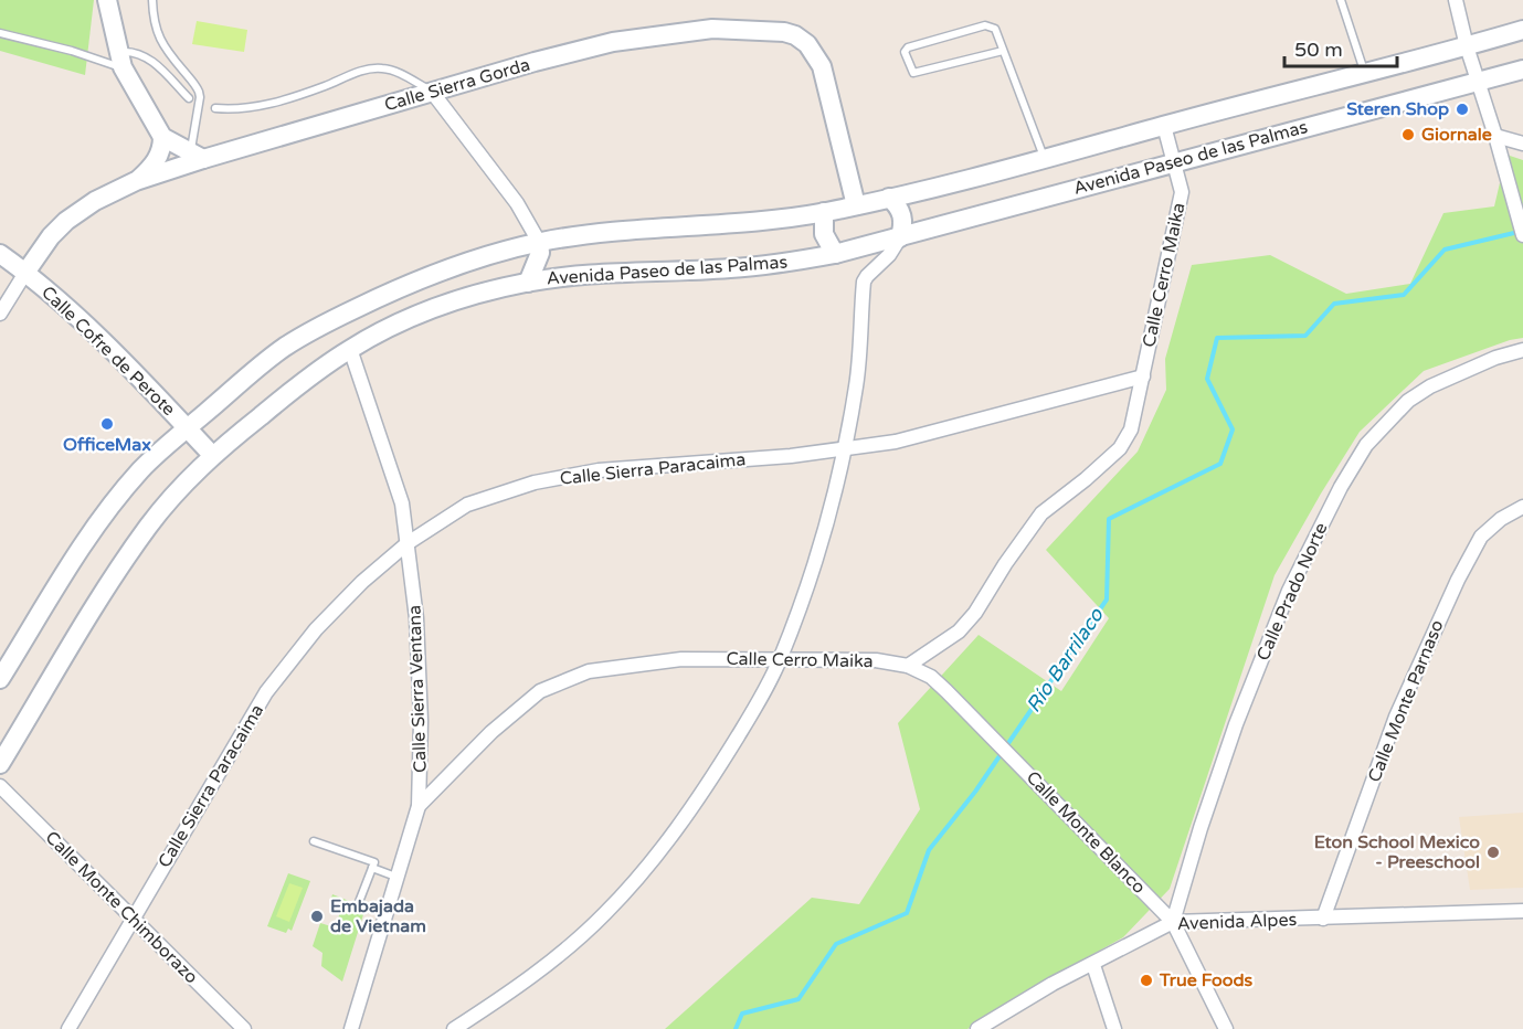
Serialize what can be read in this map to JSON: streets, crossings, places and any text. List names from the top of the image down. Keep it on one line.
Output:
{"streets":{"main road":["Calle Sierra Gorda","Avenida Paseo de las Palmas","Calle Cofre de Perote"],"street":["Calle Cerro Maika","Calle Sierra Paracaima","Calle Prado Norte","Calle Sierra Ventana","Calle Monte Parnaso","Calle Monte Blanco","Calle Monte Chimborazo","Avenida Alpes"]},"crossings":[["Calle Sierra Gorda","Avenida Paseo de las Palmas"],["Calle Sierra Gorda","Calle Cofre de Perote"],["Avenida Paseo de las Palmas","Calle Cerro Maika"],["Avenida Paseo de las Palmas","Calle Cofre de Perote"],["Avenida Paseo de las Palmas","Calle Sierra Ventana"],["Calle Cerro Maika","Calle Sierra Paracaima"],["Calle Cerro Maika","Calle Sierra Ventana"],["Calle Cerro Maika","Calle Monte Blanco"],["Calle Sierra Paracaima","Calle Sierra Ventana"],["Calle Sierra Paracaima","Calle Monte Chimborazo"],["Calle Prado Norte","Calle Monte Blanco"],["Calle Prado Norte","Avenida Alpes"],["Calle Monte Parnaso","Avenida Alpes"],["Calle Monte Blanco","Avenida Alpes"]],"water":["Río Barrilaco"],"places":["Steren Shop","Giornale","OfficeMax","Eton School Mexico - Preeschool","Embajada de Vietnam","True Foods"],"scale_bar":"50 m"}
